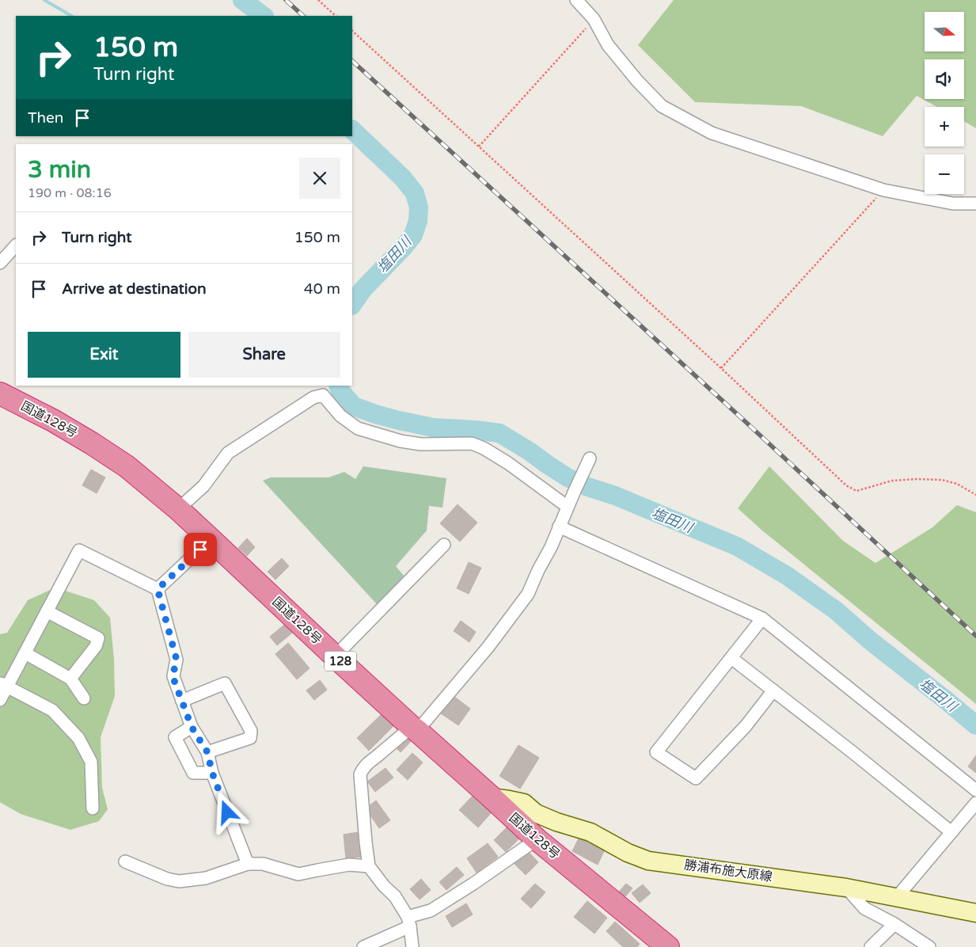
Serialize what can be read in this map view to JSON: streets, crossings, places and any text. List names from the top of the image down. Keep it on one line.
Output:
{"streets":{"highway":["国道128号","128"],"main road":["勝浦布施大原線"]},"crossings":[["国道128号","勝浦布施大原線"]],"water":["塩田川"],"north":"right","page":{"map_buttons":["+","−"],"turn":["150 m","Turn right"],"then":"Then","heading":["3 min","190 m · 08:16"],"list":[{"name":"Turn right","value":"150 m"},{"name":"Arrive at destination","value":"40 m"}],"buttons":["Exit","Share"]}}
